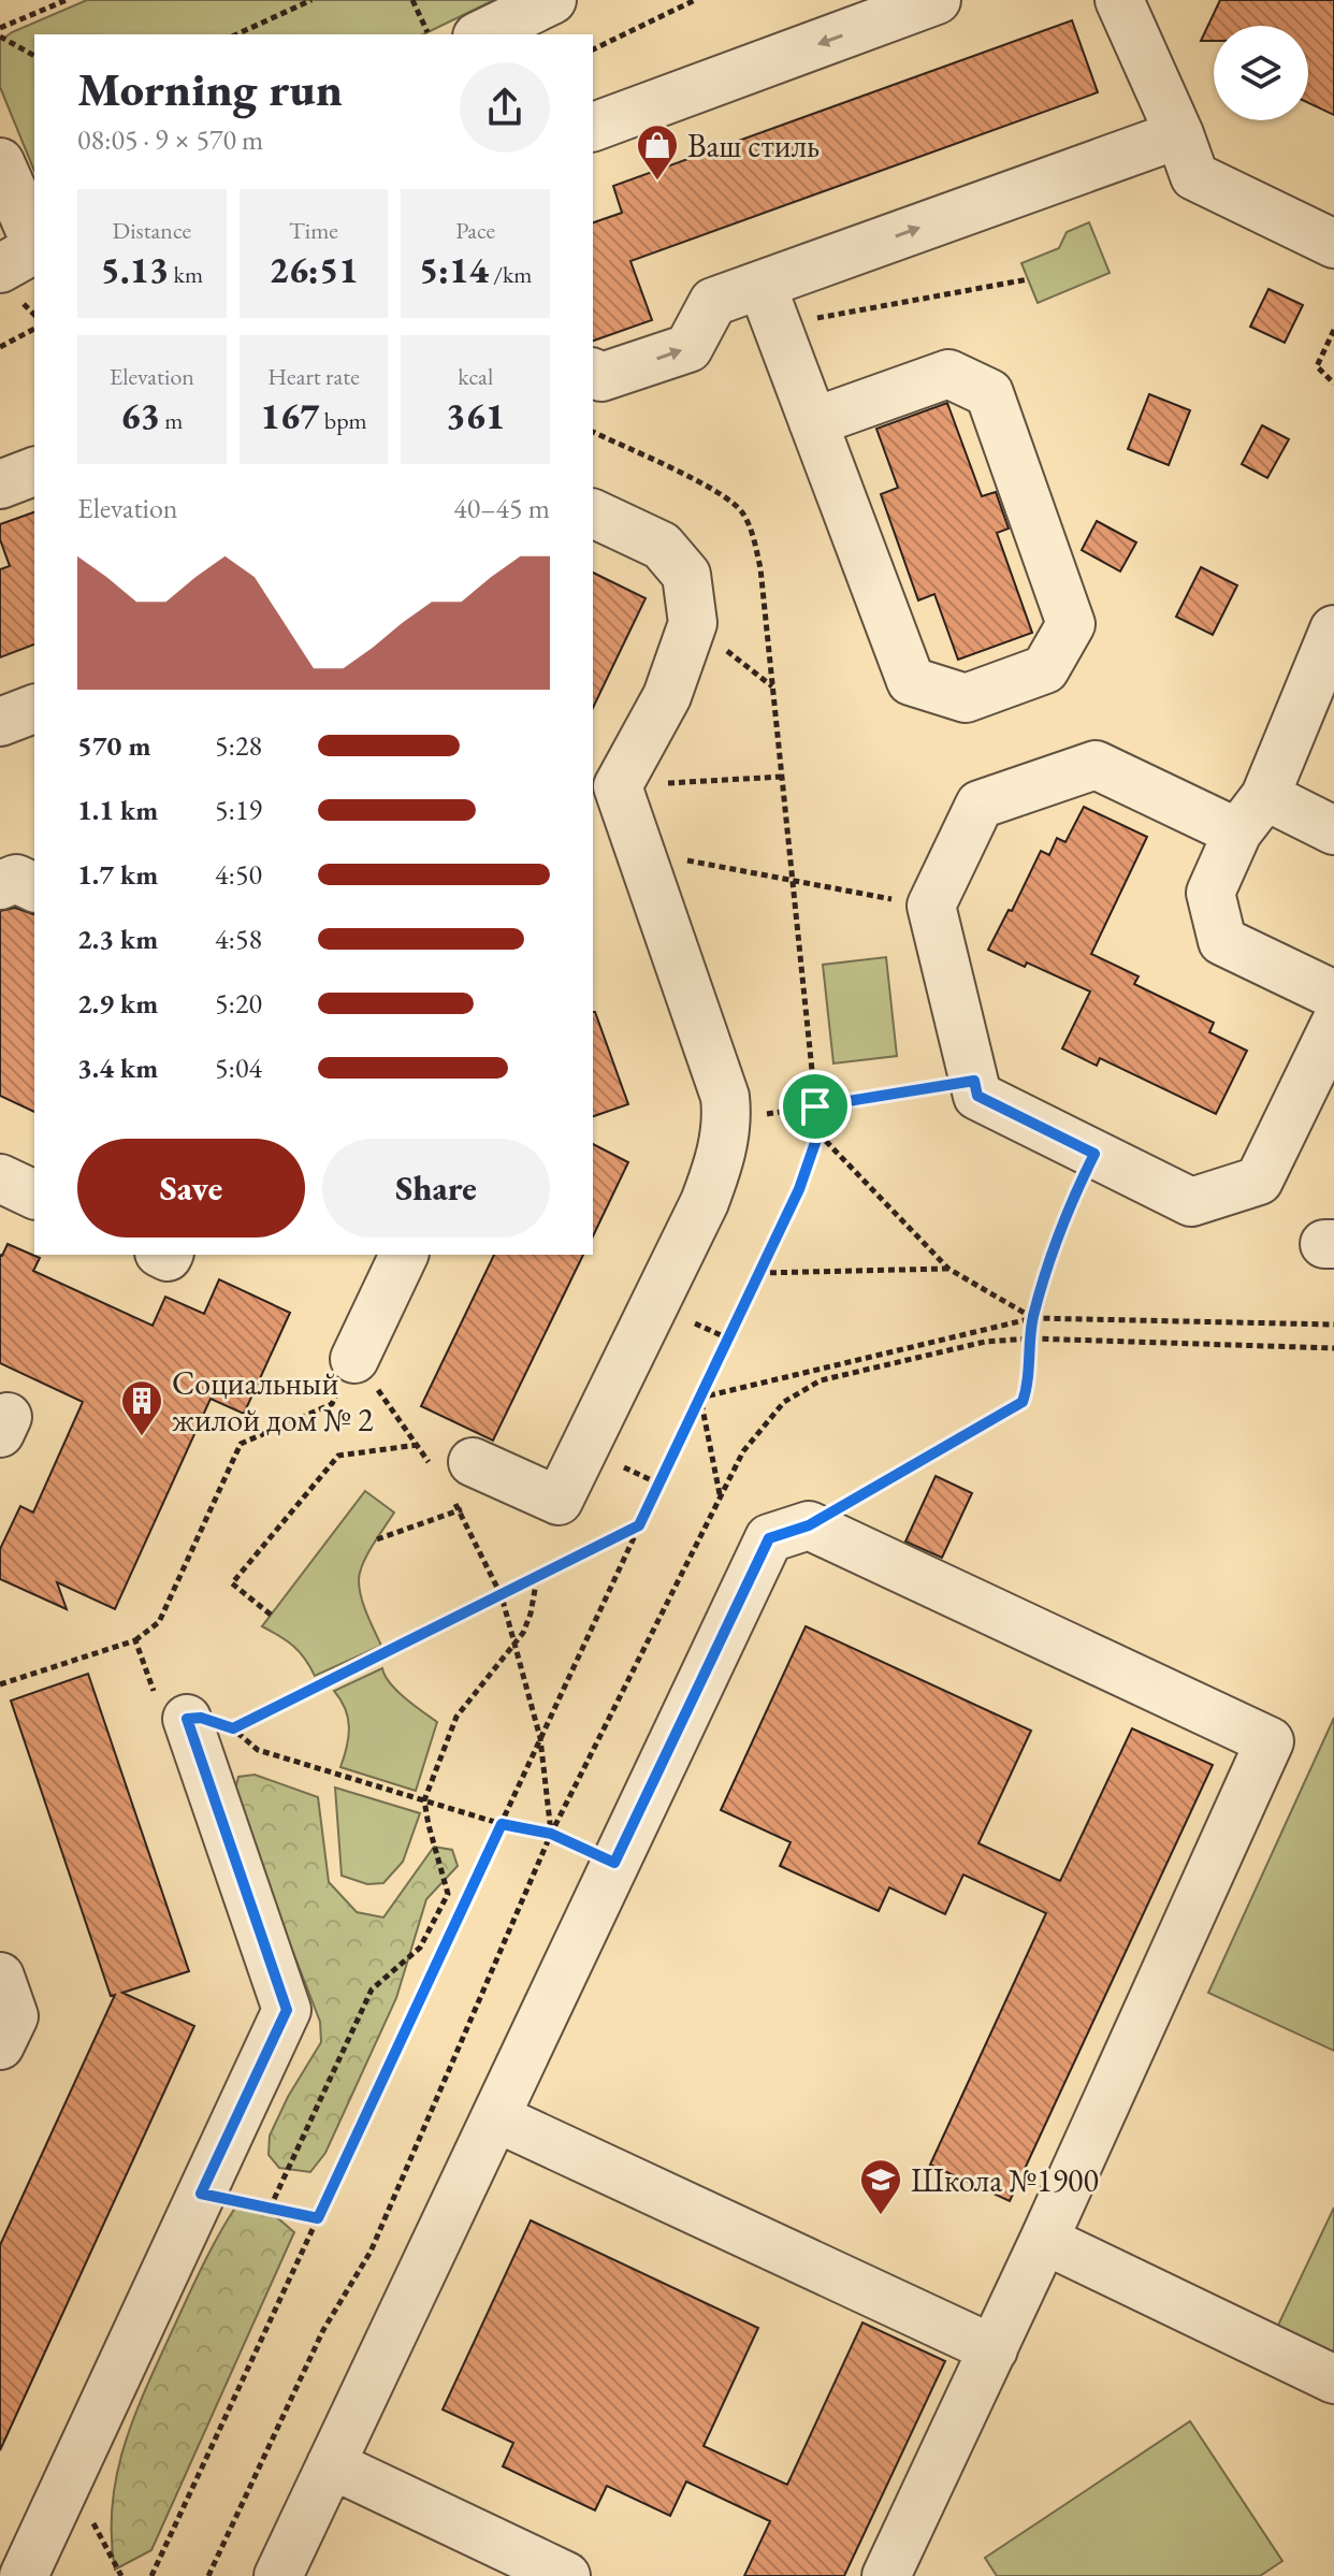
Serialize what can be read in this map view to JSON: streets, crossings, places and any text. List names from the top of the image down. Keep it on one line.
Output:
{"places":{"shop":["Ваш стиль"],"building":["Социальный жилой дом № 2"],"school or university":["Школа №1900"]},"page":{"heading":["Morning run","08:05 · 9 × 570 m"],"stats":[["Distance","5.13 km"],["Time","26:51"],["Pace","5:14 /km"],["Elevation","63 m"],["Heart rate","167 bpm"],["kcal","361"]],"chart":["Elevation","40–45 m"],"list":[{"name":"570 m","note":"5:28"},{"name":"1.1 km","note":"5:19"},{"name":"1.7 km","note":"4:50"},{"name":"2.3 km","note":"4:58"},{"name":"2.9 km","note":"5:20"},{"name":"3.4 km","note":"5:04"}],"buttons":["Save","Share"]}}
